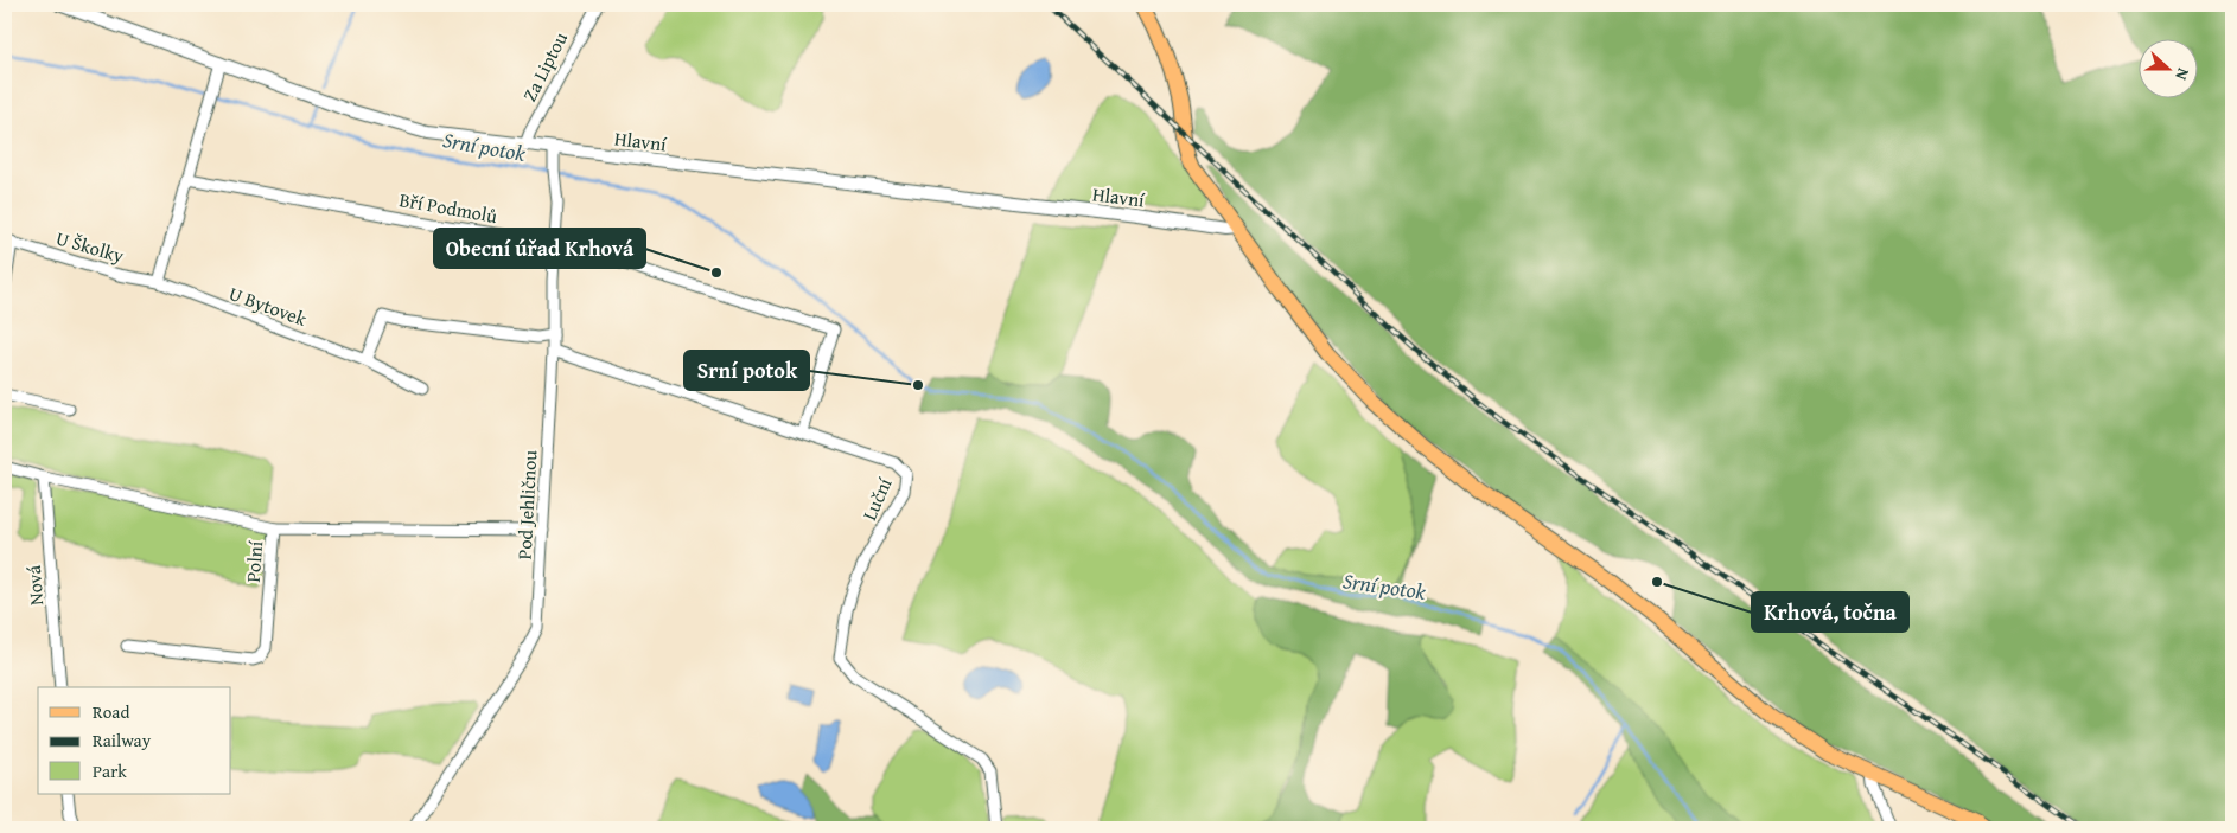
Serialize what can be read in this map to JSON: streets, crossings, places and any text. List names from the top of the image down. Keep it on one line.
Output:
{"streets":{"street":["Za Liptou","Hlavní","Bří Podmolů","U Školky","U Bytovek","Luční","Pod Jehličnou","Polní","Nová"]},"crossings":[["Za Liptou","Hlavní"],["Hlavní","Pod Jehličnou"],["Bří Podmolů","Luční"],["Bří Podmolů","Pod Jehličnou"],["U Školky","U Bytovek"],["Luční","Pod Jehličnou"],["Pod Jehličnou","Polní"]],"water":["Srní potok"],"places":["Obecní úřad Krhová","Srní potok","Krhová, točna"],"legend":["Road","Railway","Park"],"north":"right"}
